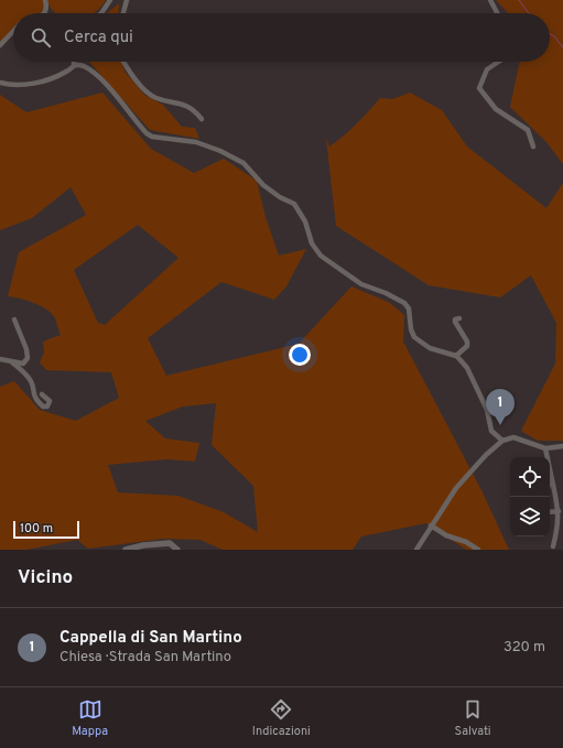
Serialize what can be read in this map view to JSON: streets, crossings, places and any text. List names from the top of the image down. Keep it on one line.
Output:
{"scale_bar":"100 m","page":{"search":"Cerca qui","pins":"1","scale":"100 m","heading":"Vicino","list":[{"mark":"1","name":"Cappella di San Martino","note":"Chiesa · Strada San Martino","value":"320 m"}],"nav":["Mappa","Indicazioni","Salvati"]}}
